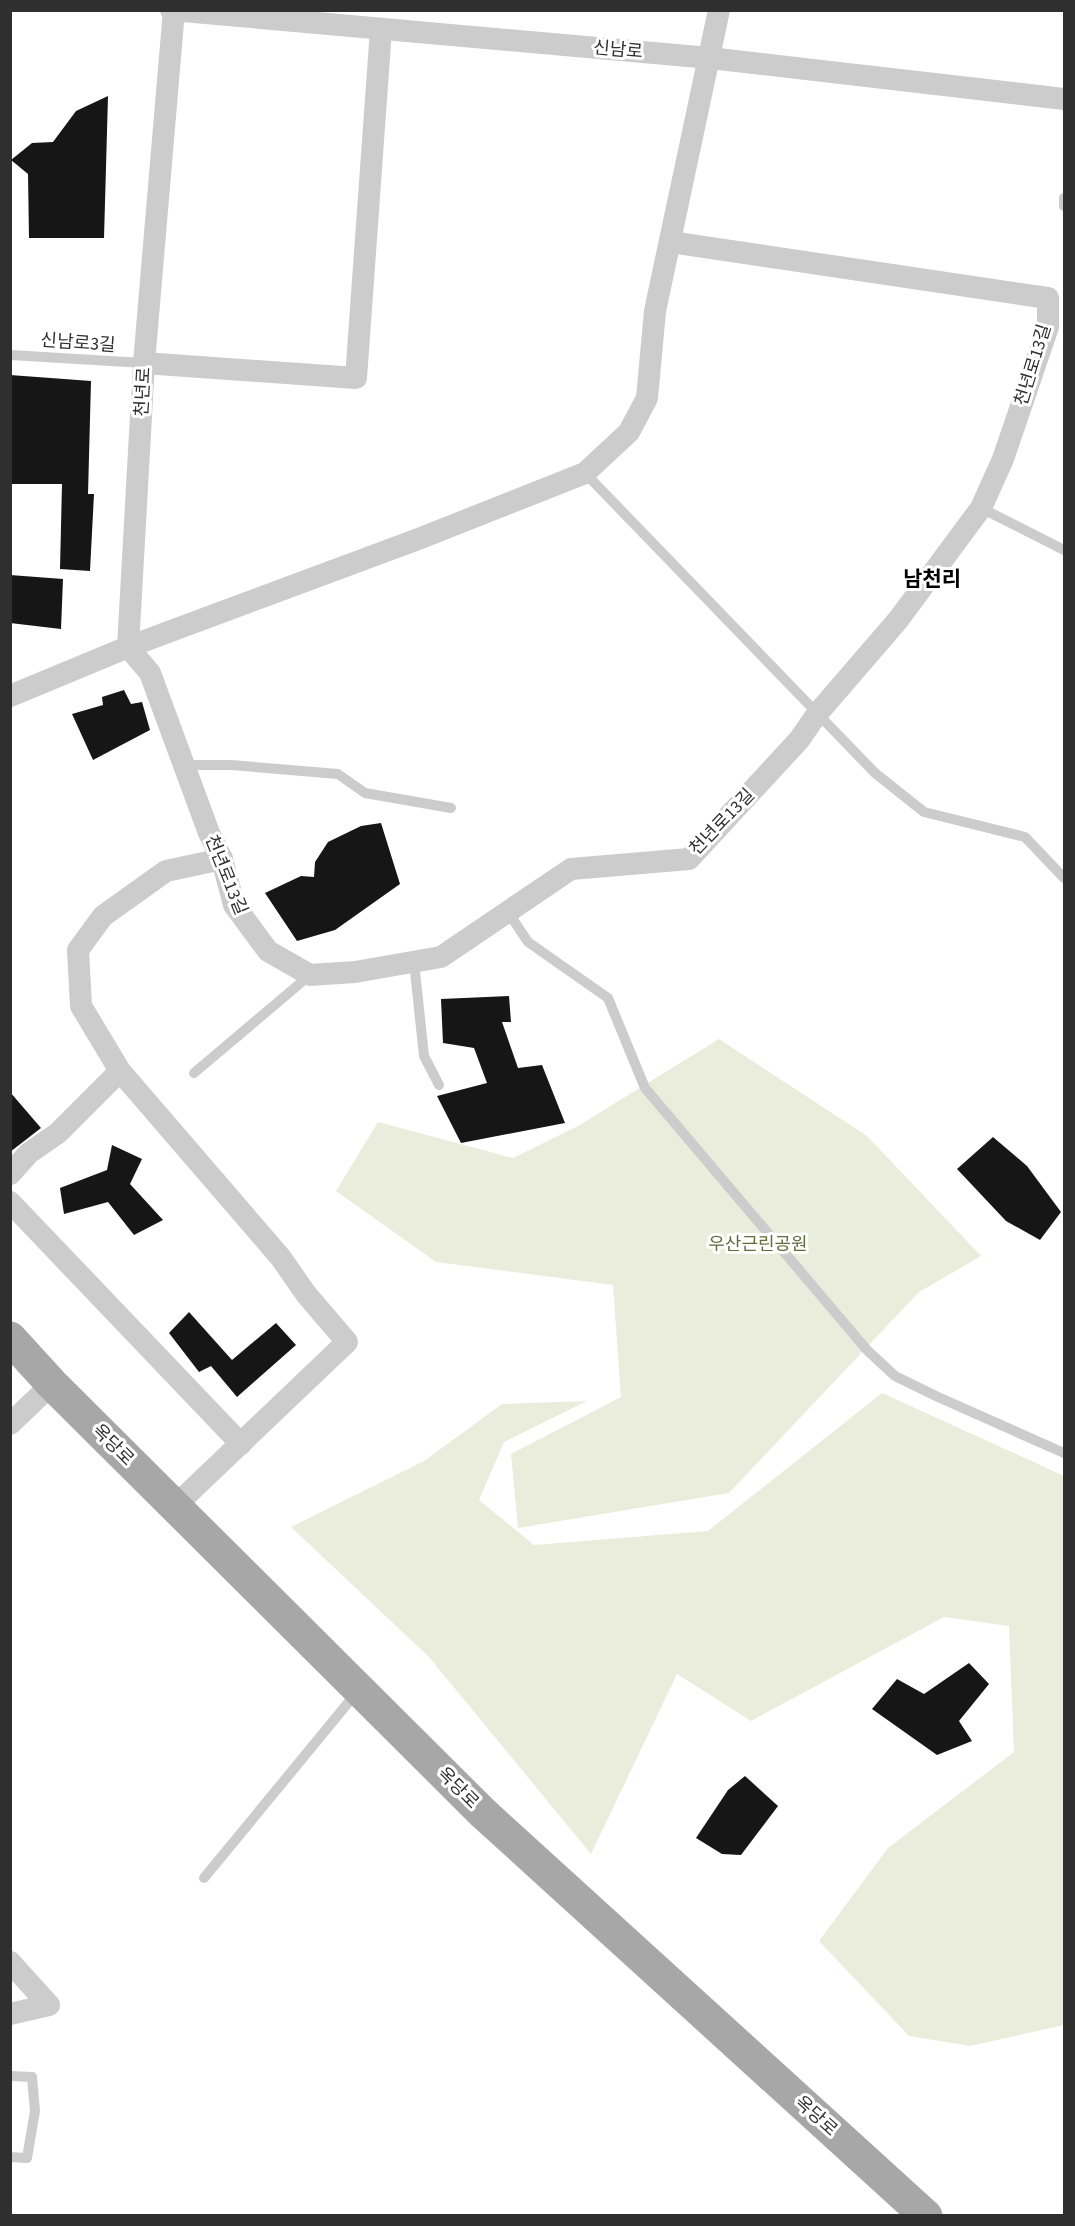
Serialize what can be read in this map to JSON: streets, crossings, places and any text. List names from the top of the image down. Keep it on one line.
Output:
{"streets":{"main road":["옥당로"],"street":["신남로","천년로13길","천년로"],"lane":["신남로3길"]},"crossings":[["신남로","천년로"],["신남로3길","천년로"],["천년로13길","천년로"]],"districts":["남천리"],"parks":["우산근린공원"]}
